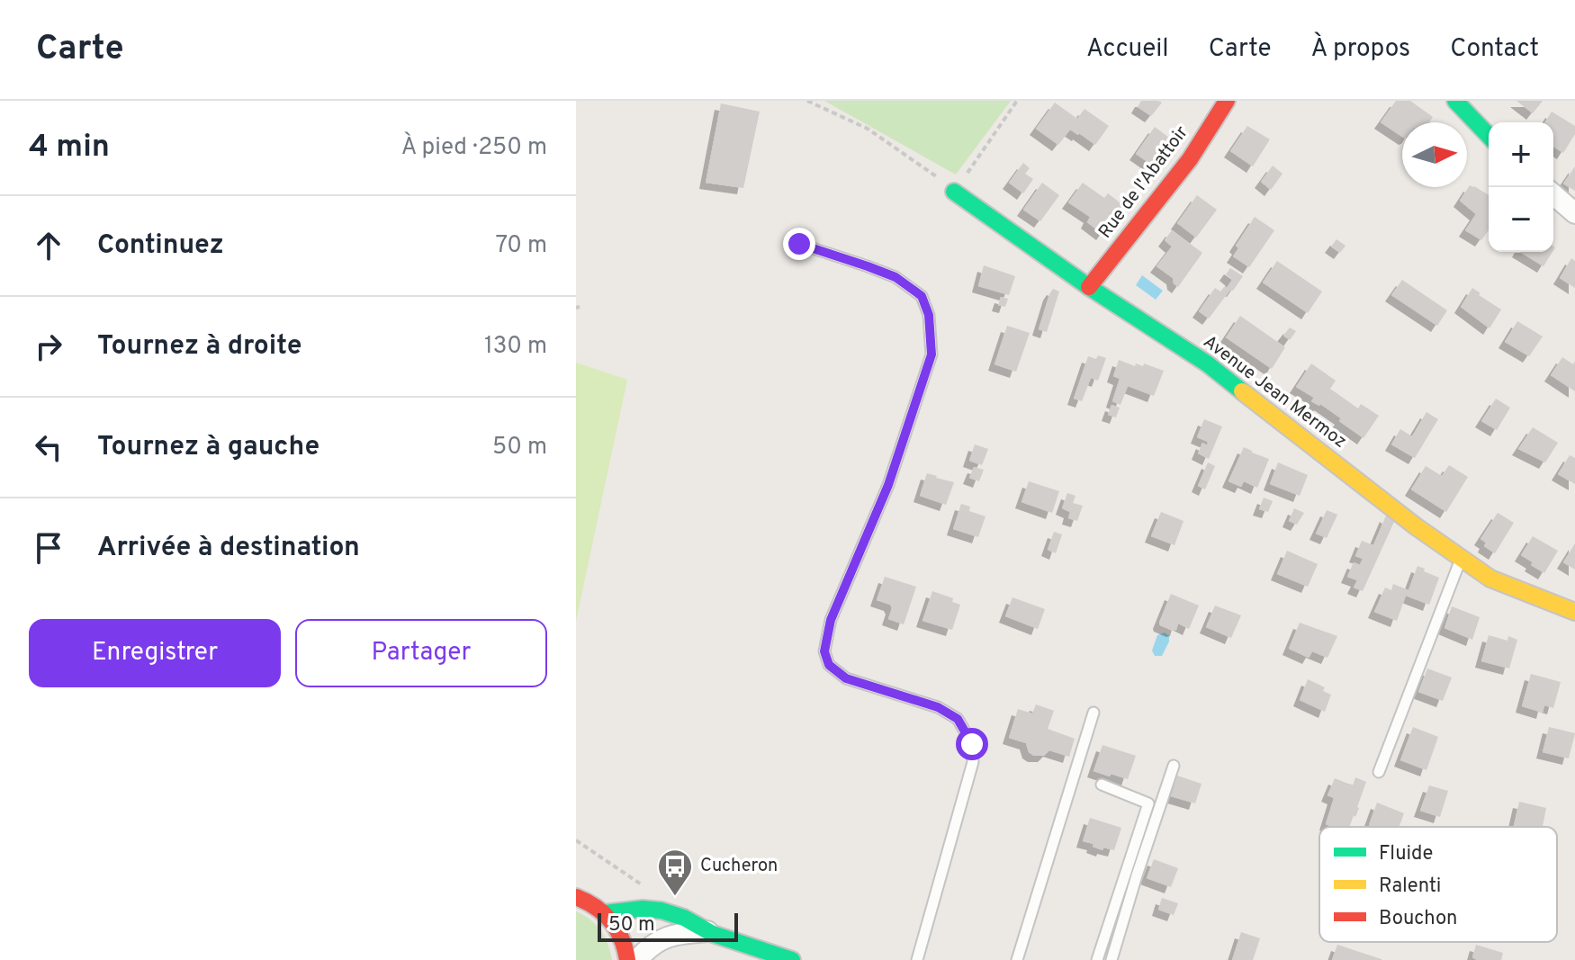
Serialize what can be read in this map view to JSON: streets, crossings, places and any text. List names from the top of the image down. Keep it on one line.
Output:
{"streets":{"street":["Rue de l'Abattoir","Avenue Jean Mermoz"]},"crossings":[["Rue de l'Abattoir","Avenue Jean Mermoz"]],"places":{"bus stop":["Cucheron"]},"legend":["Fluide","Ralenti","Bouchon"],"scale_bar":"50 m","north":"right","page":{"header":"Carte","nav":["Accueil","Carte","À propos","Contact"],"heading":["4 min","À pied · 250 m"],"map_buttons":["+","−"],"list":[["Continuez","70 m"],["Tournez à droite","130 m"],["Tournez à gauche","50 m"],"Arrivée à destination"],"buttons":["Enregistrer","Partager"],"scale":"50 m"}}
